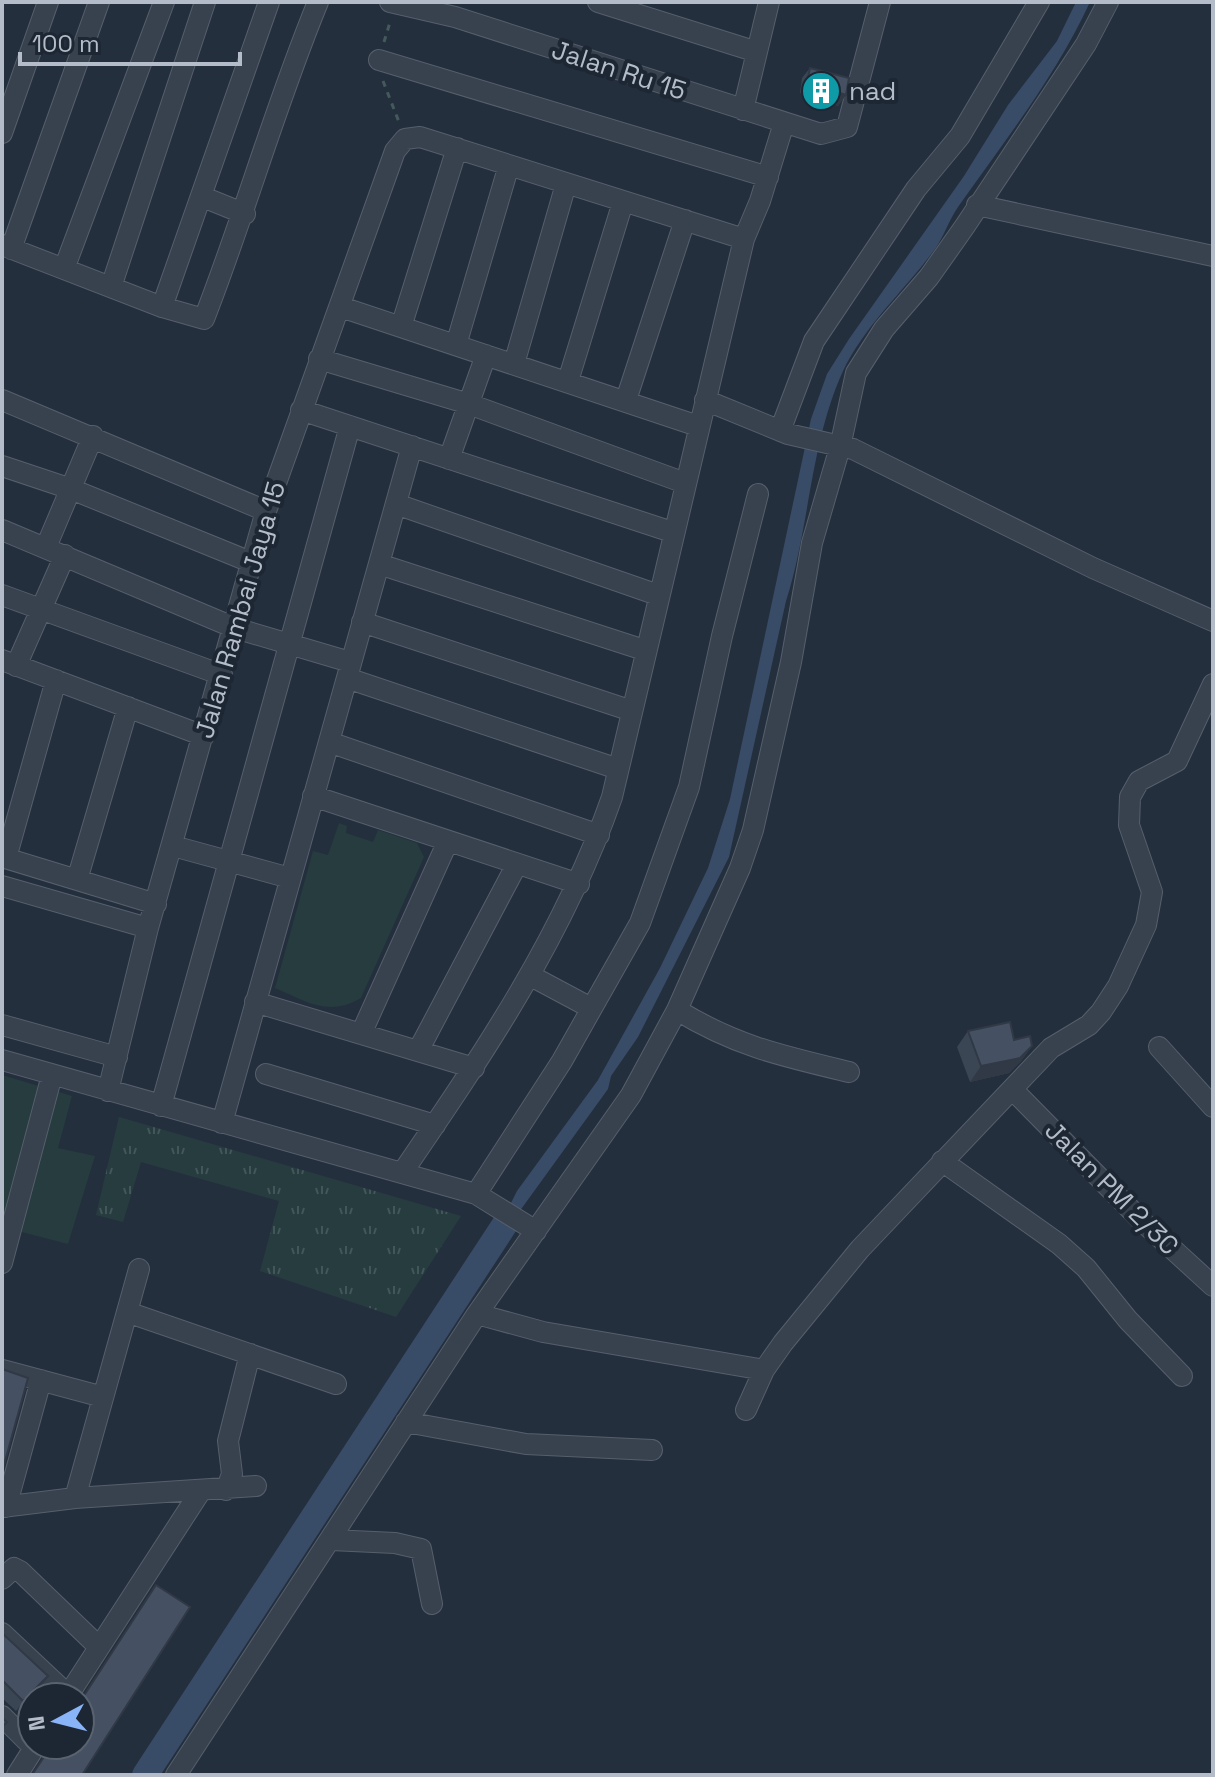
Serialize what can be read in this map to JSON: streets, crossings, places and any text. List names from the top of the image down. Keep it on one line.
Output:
{"streets":{"street":["Jalan Ru 15","Jalan Rambai Jaya 15","Jalan PM 2/3C"]},"places":{"building":["nad"]},"scale_bar":"100 m","north":"left"}
